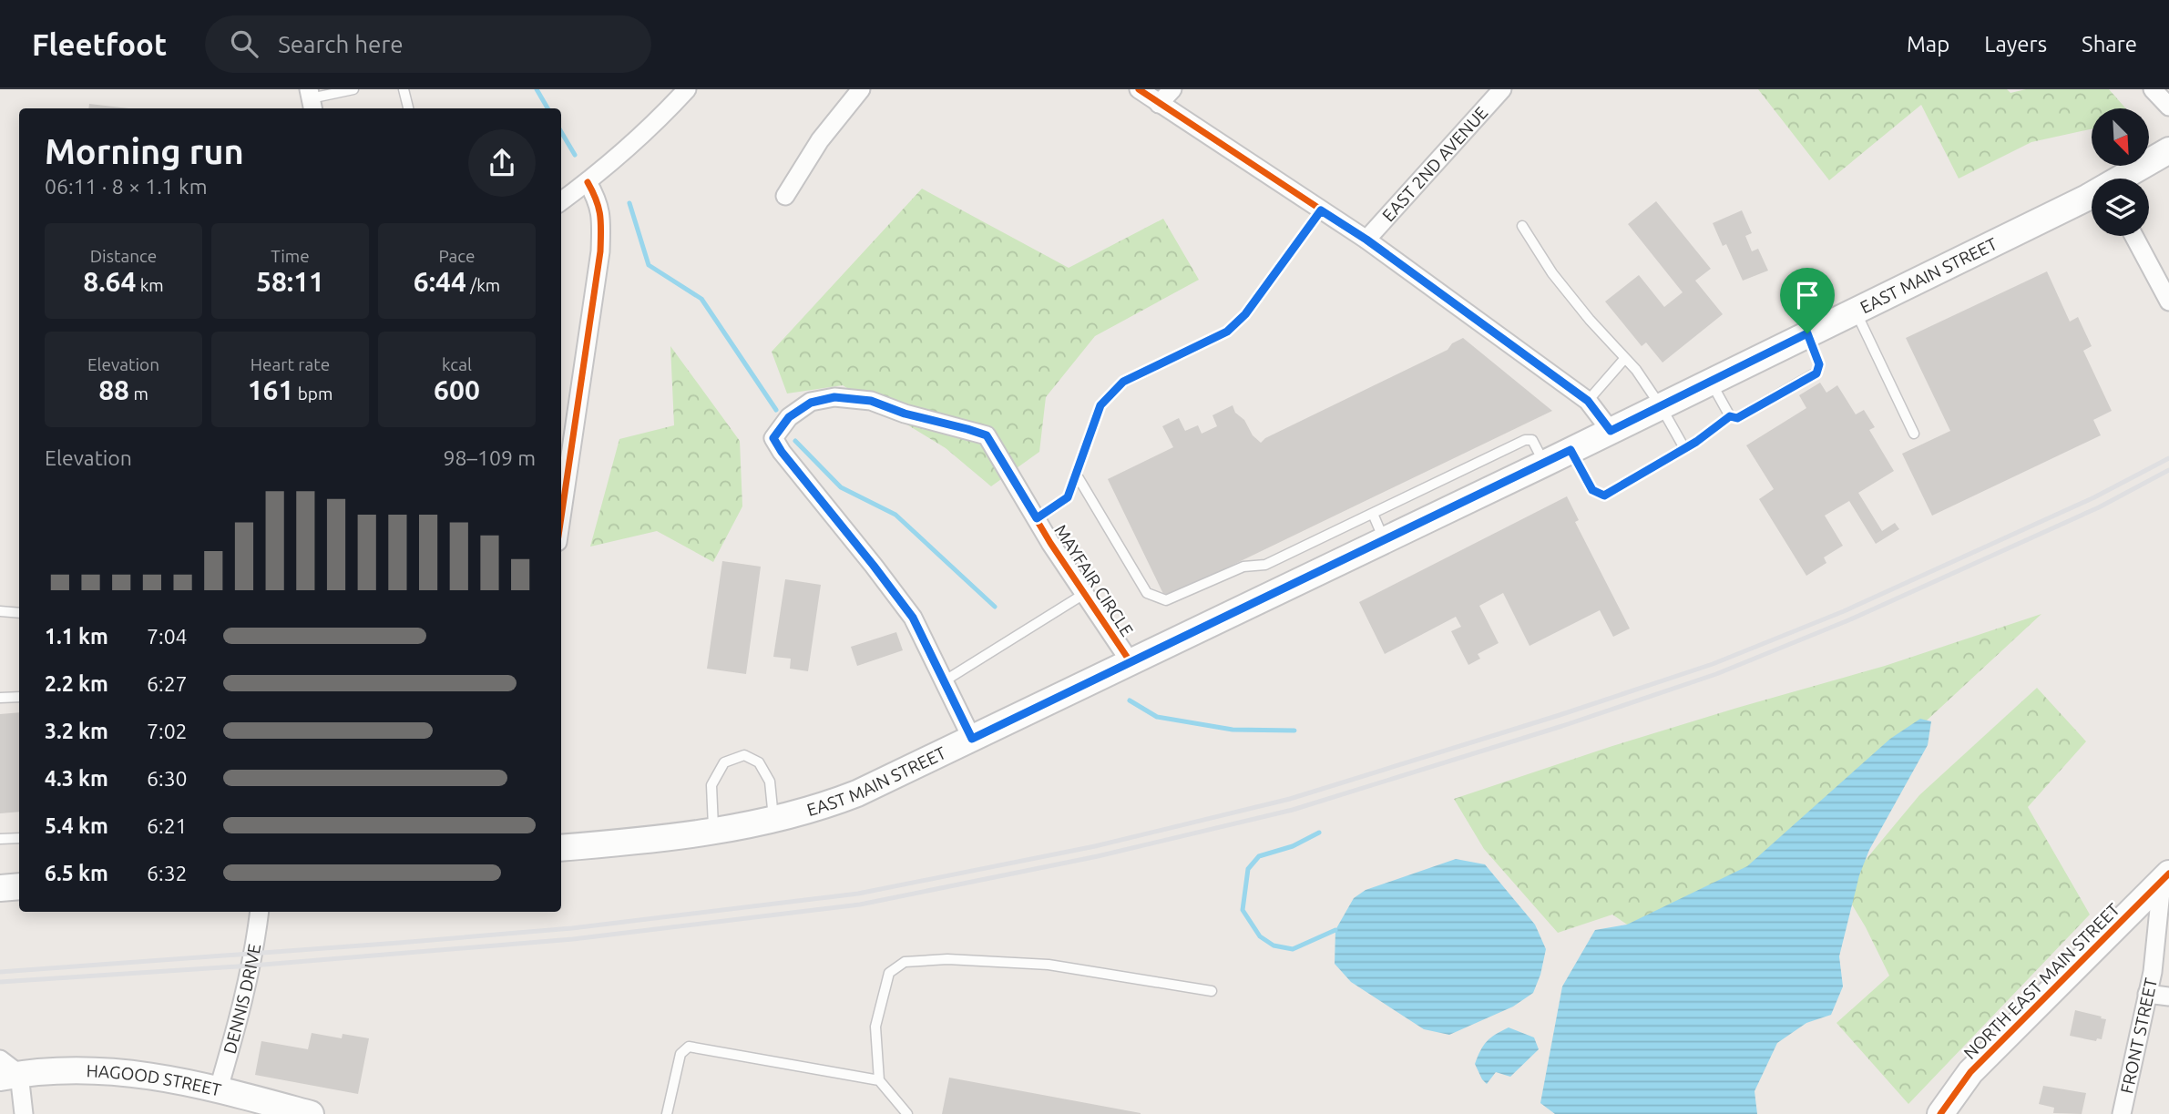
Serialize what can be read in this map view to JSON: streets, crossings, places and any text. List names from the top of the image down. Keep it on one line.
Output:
{"streets":{"main road":["EAST MAIN STREET","NORTH EAST MAIN STREET","HAGOOD STREET"],"street":["EAST 2ND AVENUE","MAYFAIR CIRCLE","DENNIS DRIVE","FRONT STREET"]},"crossings":[["EAST MAIN STREET","MAYFAIR CIRCLE"],["NORTH EAST MAIN STREET","FRONT STREET"],["DENNIS DRIVE","HAGOOD STREET"]],"north":"bottom right","page":{"header":"Fleetfoot","search":"Search here","nav":["Map","Layers","Share"],"heading":["Morning run","06:11 · 8 × 1.1 km"],"stats":[["Distance","8.64 km"],["Time","58:11"],["Pace","6:44 /km"],["Elevation","88 m"],["Heart rate","161 bpm"],["kcal","600"]],"chart":["Elevation","98–109 m"],"list":[{"name":"1.1 km","note":"7:04"},{"name":"2.2 km","note":"6:27"},{"name":"3.2 km","note":"7:02"},{"name":"4.3 km","note":"6:30"},{"name":"5.4 km","note":"6:21"},{"name":"6.5 km","note":"6:32"}]}}
